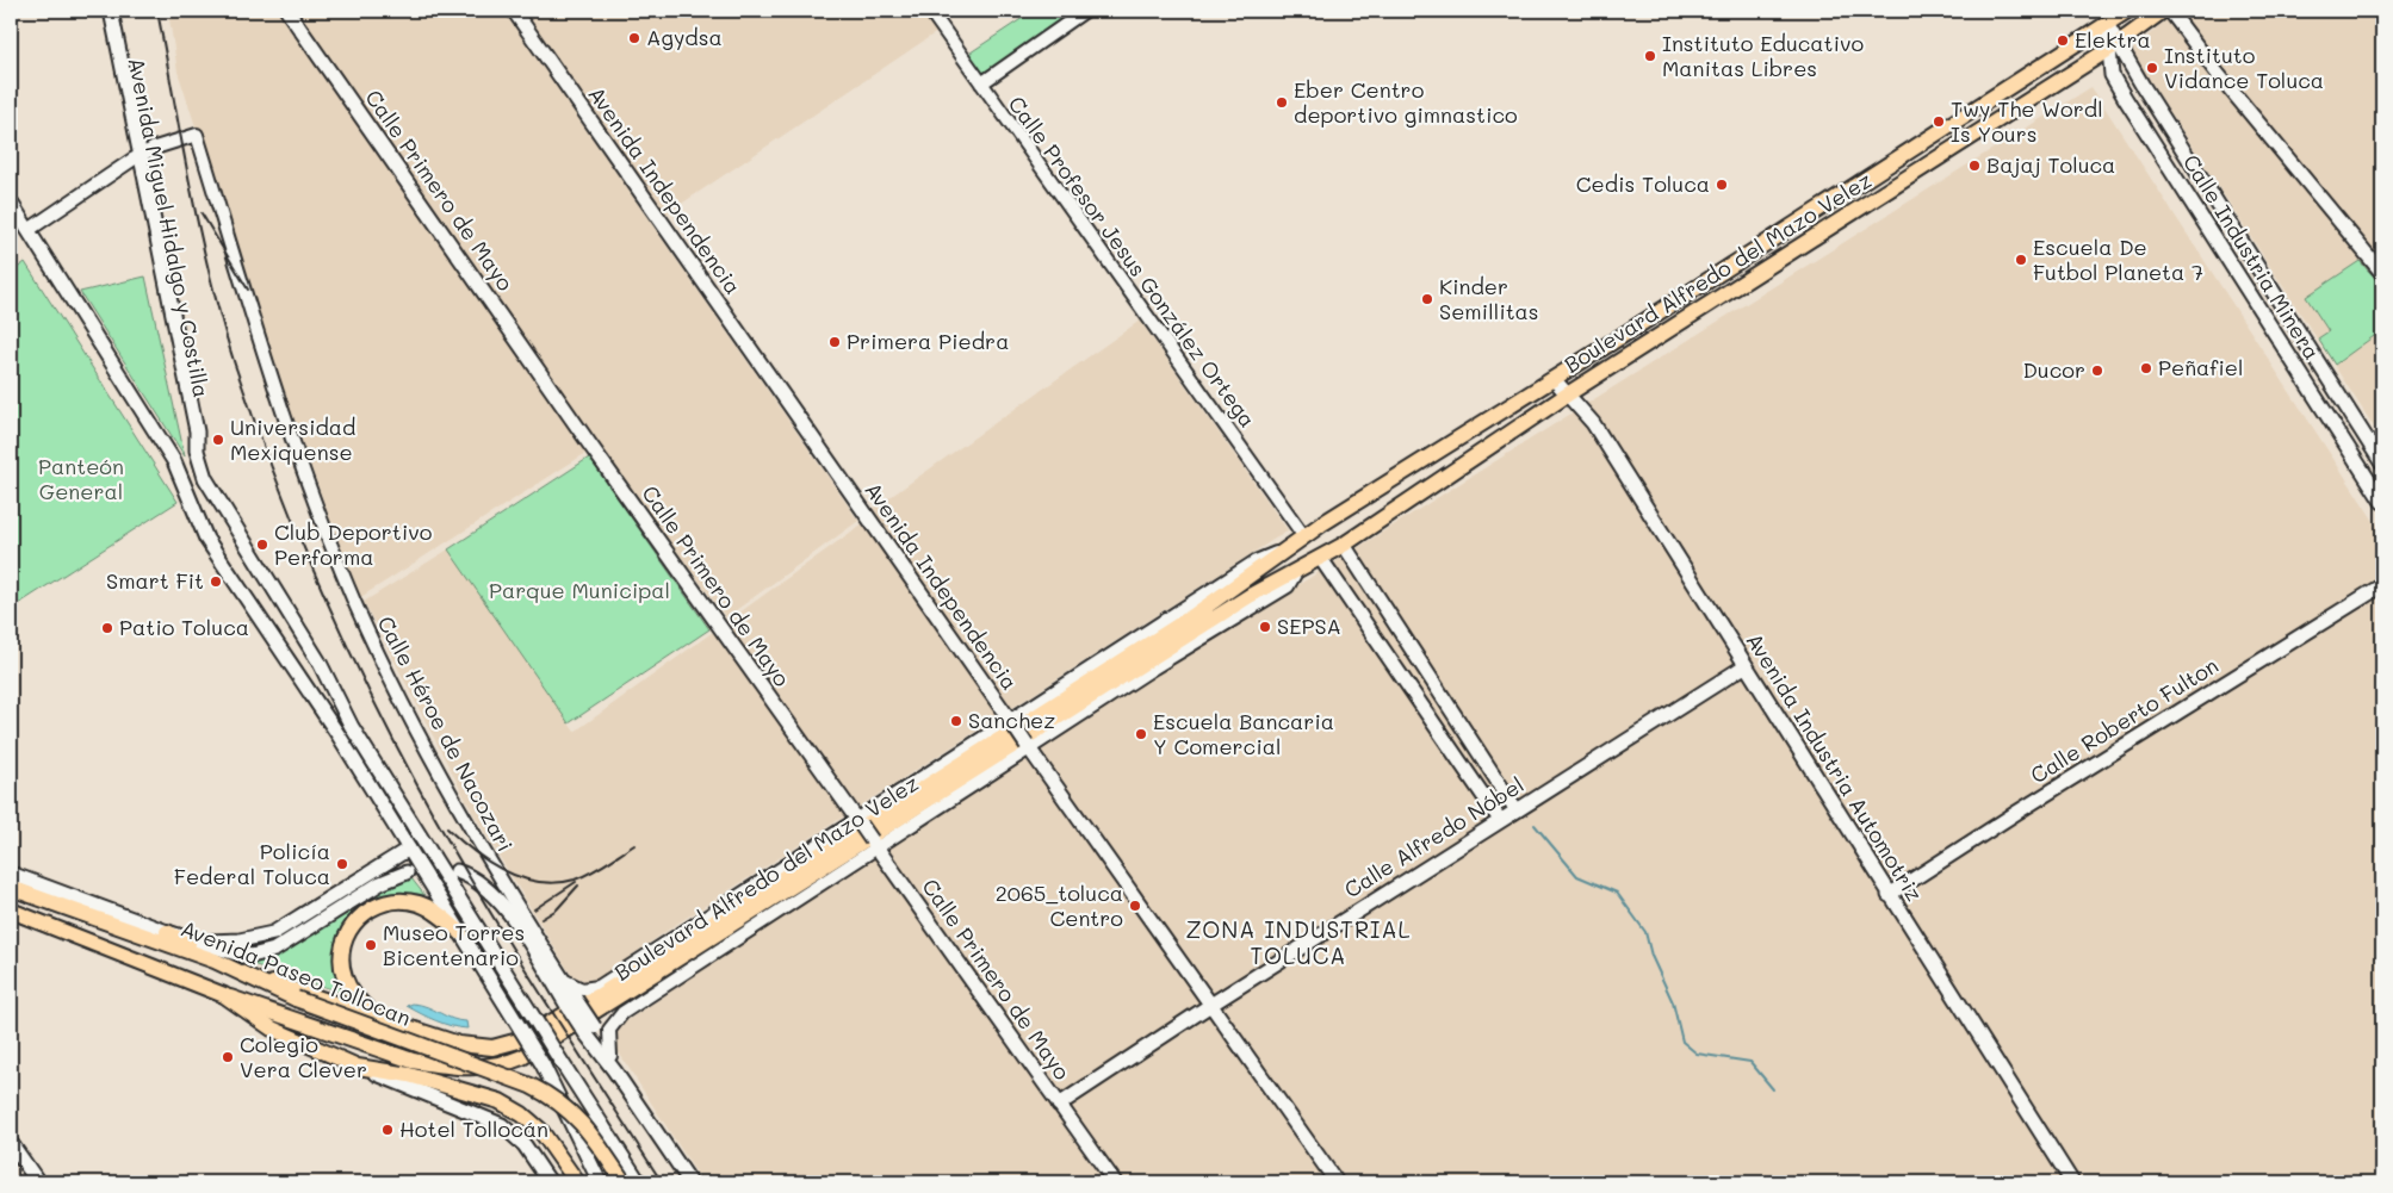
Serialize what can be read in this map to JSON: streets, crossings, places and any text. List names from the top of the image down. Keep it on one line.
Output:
{"streets":{"main road":["Calle Primero de Mayo","Avenida Independencia","Avenida Miguel Hidalgo y Costilla","Calle Industria Minera","Boulevard Alfredo del Mazo Velez","Calle Roberto Fulton","Avenida Industria Automotriz","Calle Alfredo Nóbel","Avenida Paseo Tollocan"],"street":["Calle Profesor Jesus González Ortega","Calle Héroe de Nacozari"]},"crossings":[["Calle Primero de Mayo","Boulevard Alfredo del Mazo Velez"],["Calle Primero de Mayo","Calle Alfredo Nóbel"],["Avenida Independencia","Boulevard Alfredo del Mazo Velez"],["Avenida Independencia","Calle Alfredo Nóbel"],["Avenida Miguel Hidalgo y Costilla","Calle Héroe de Nacozari"],["Calle Industria Minera","Boulevard Alfredo del Mazo Velez"],["Calle Profesor Jesus González Ortega","Boulevard Alfredo del Mazo Velez"],["Boulevard Alfredo del Mazo Velez","Calle Héroe de Nacozari"],["Boulevard Alfredo del Mazo Velez","Avenida Industria Automotriz"],["Boulevard Alfredo del Mazo Velez","Avenida Paseo Tollocan"],["Calle Roberto Fulton","Avenida Industria Automotriz"],["Avenida Industria Automotriz","Calle Alfredo Nóbel"]],"districts":["ZONA INDUSTRIAL TOLUCA"],"parks":["Panteón General","Parque Municipal"],"places":["Agydsa","Elektra","Instituto Educativo Manitas Libres","Instituto Vidance Toluca","Eber Centro deportivo gimnastico","Twy The Wordl Is Yours","Bajaj Toluca","Cedis Toluca","Escuela De Futbol Planeta 7","Kinder Semillitas","Primera Piedra","Peñafiel","Ducor","Universidad Mexiquense","Club Deportivo Performa","Smart Fit","SEPSA","Patio Toluca","Sanchez","Escuela Bancaria Y Comercial","Policía Federal Toluca","2065_toluca Centro","Museo Torres Bicentenario","Colegio Vera Clever","Hotel Tollocán"]}
